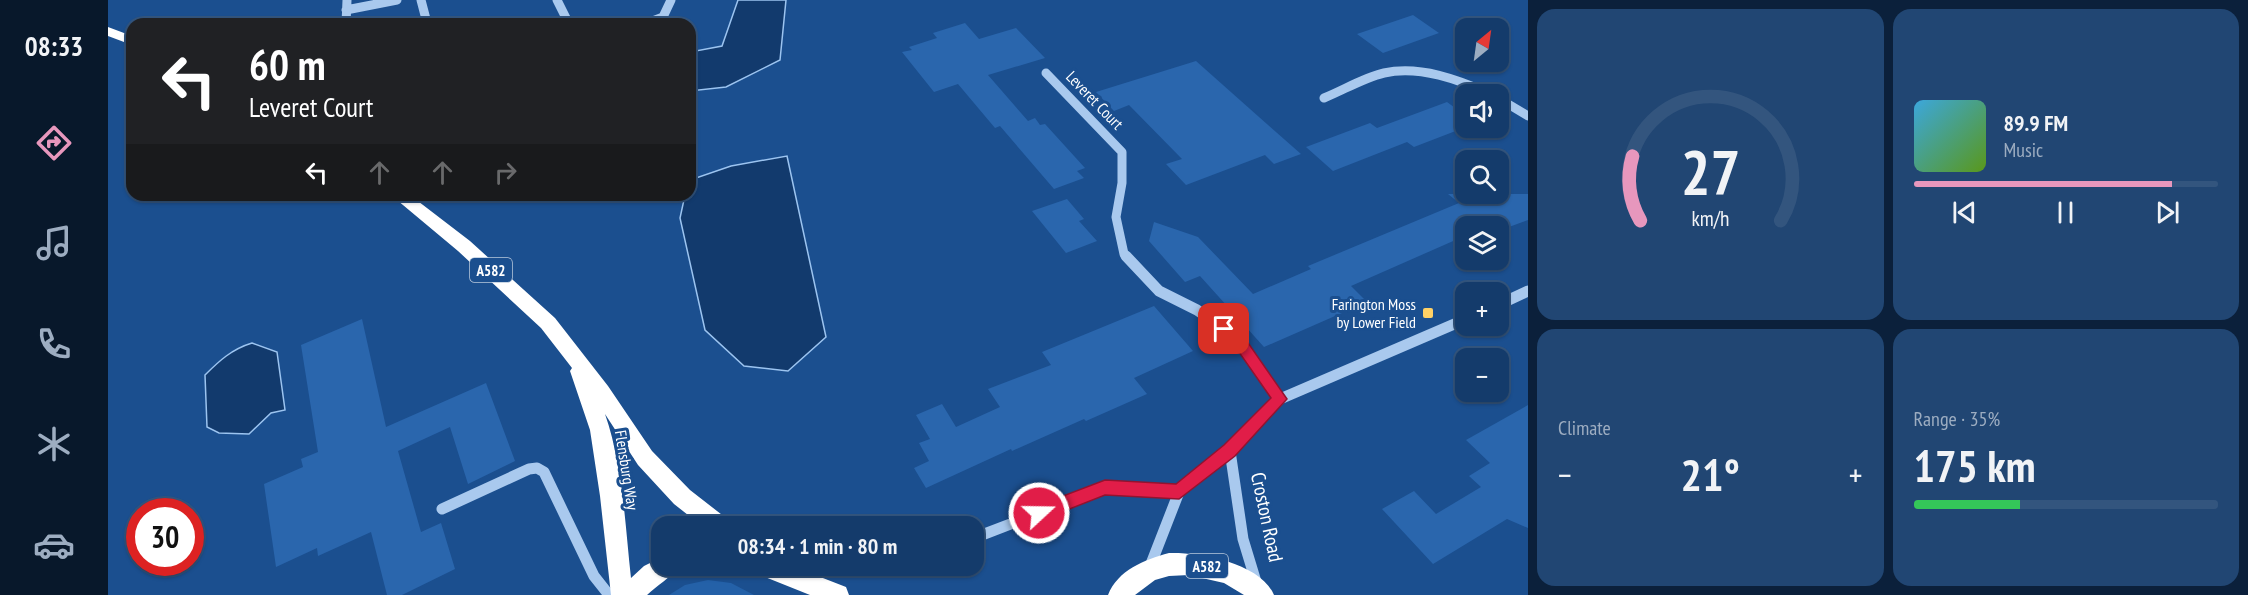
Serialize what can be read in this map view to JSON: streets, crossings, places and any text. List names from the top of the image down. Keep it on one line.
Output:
{"streets":{"highway":["A582","Flensburg Way"],"street":["Leveret Court","Croston Road"]},"crossings":[["A582","Croston Road"]],"places":{"transit":["Farington Moss by Lower Field"]},"north":"top right","page":{"tabs":"08:33","map_buttons":["+","−"],"turn":["60 m","Leveret Court"],"song":["89.9 FM","Music"],"tile":["Climate",["Range · 35%","175 km"]],"heat":["−","21°","+"],"limit":"30","trip":"08:34 · 1 min · 80 m","gauge":["27","km/h"]}}
